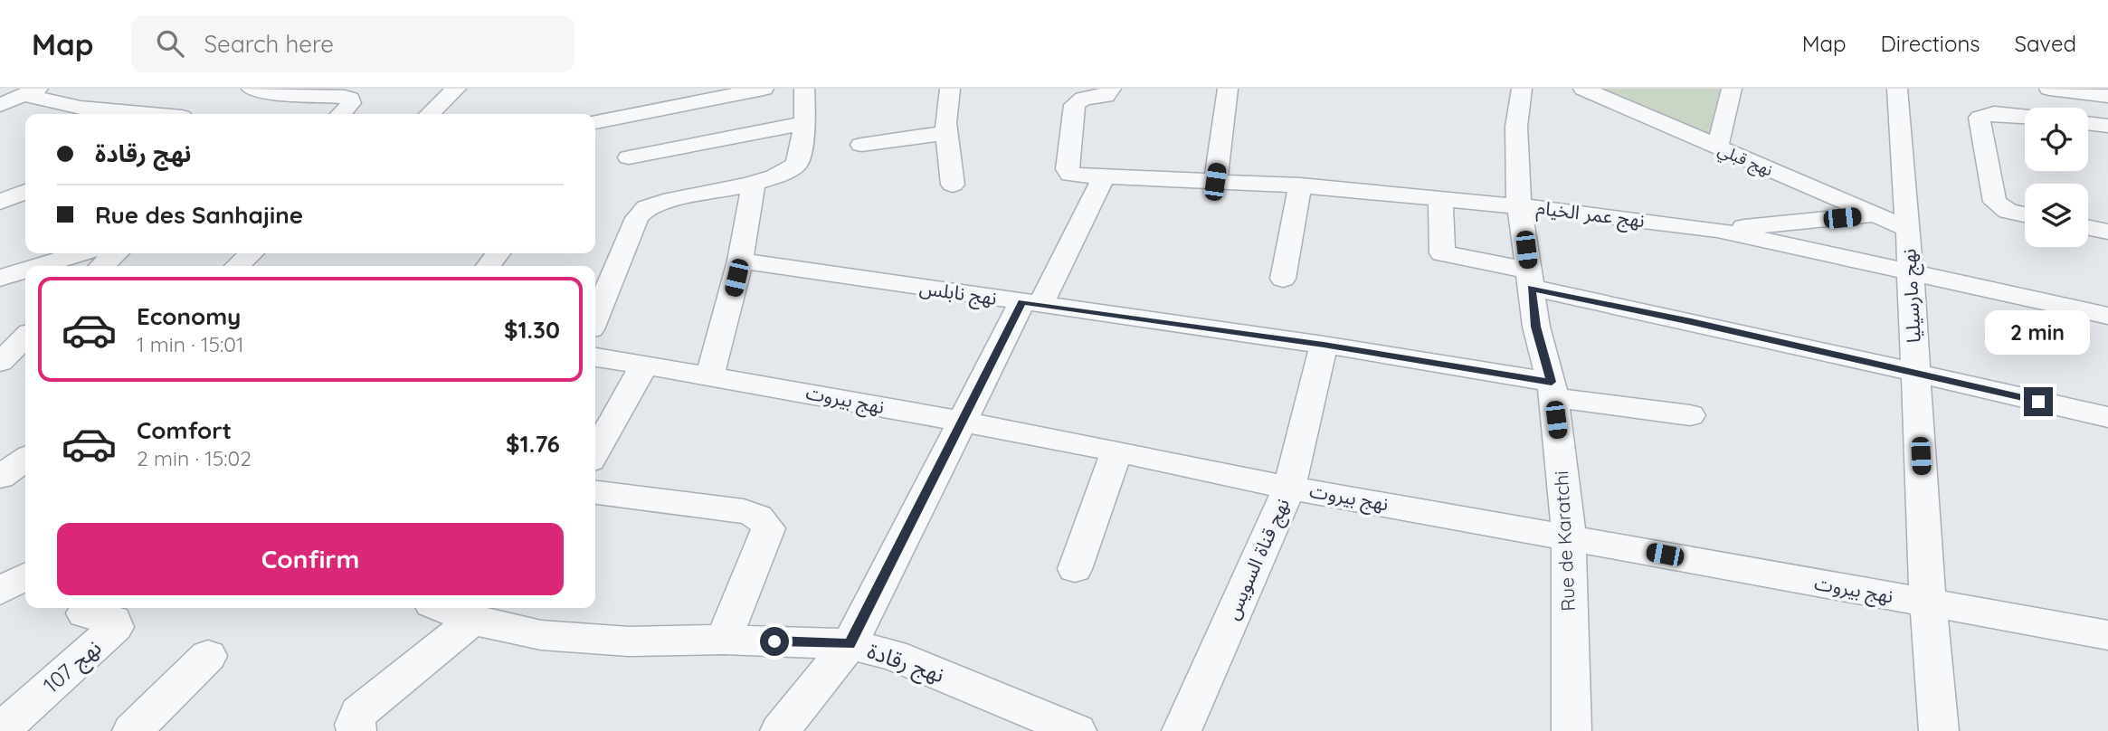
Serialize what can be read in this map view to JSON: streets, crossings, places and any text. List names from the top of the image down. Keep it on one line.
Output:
{"streets":{"street":["نهج قبلي","نهج عمر الخيام","نهج نابلس","نهج مارسيليا","نهج بيروت","Rue de Karatchi","نهج قناة السويس","نهج رقادة","نهج 107"]},"crossings":[["نهج قبلي","نهج مارسيليا"],["نهج عمر الخيام","نهج مارسيليا"],["نهج عمر الخيام","Rue de Karatchi"],["نهج نابلس","Rue de Karatchi"],["نهج نابلس","نهج قناة السويس"],["نهج مارسيليا","نهج بيروت"],["نهج بيروت","Rue de Karatchi"],["نهج بيروت","نهج قناة السويس"]],"page":{"header":"Map","search":"Search here","nav":["Map","Directions","Saved"],"banner":["نهج رقادة","Rue des Sanhajine"],"list":[{"name":"Economy","note":"1 min · 15:01","value":"$1.30"},{"name":"Comfort","note":"2 min · 15:02","value":"$1.76"}],"bubble":"2 min","buttons":"Confirm"}}
